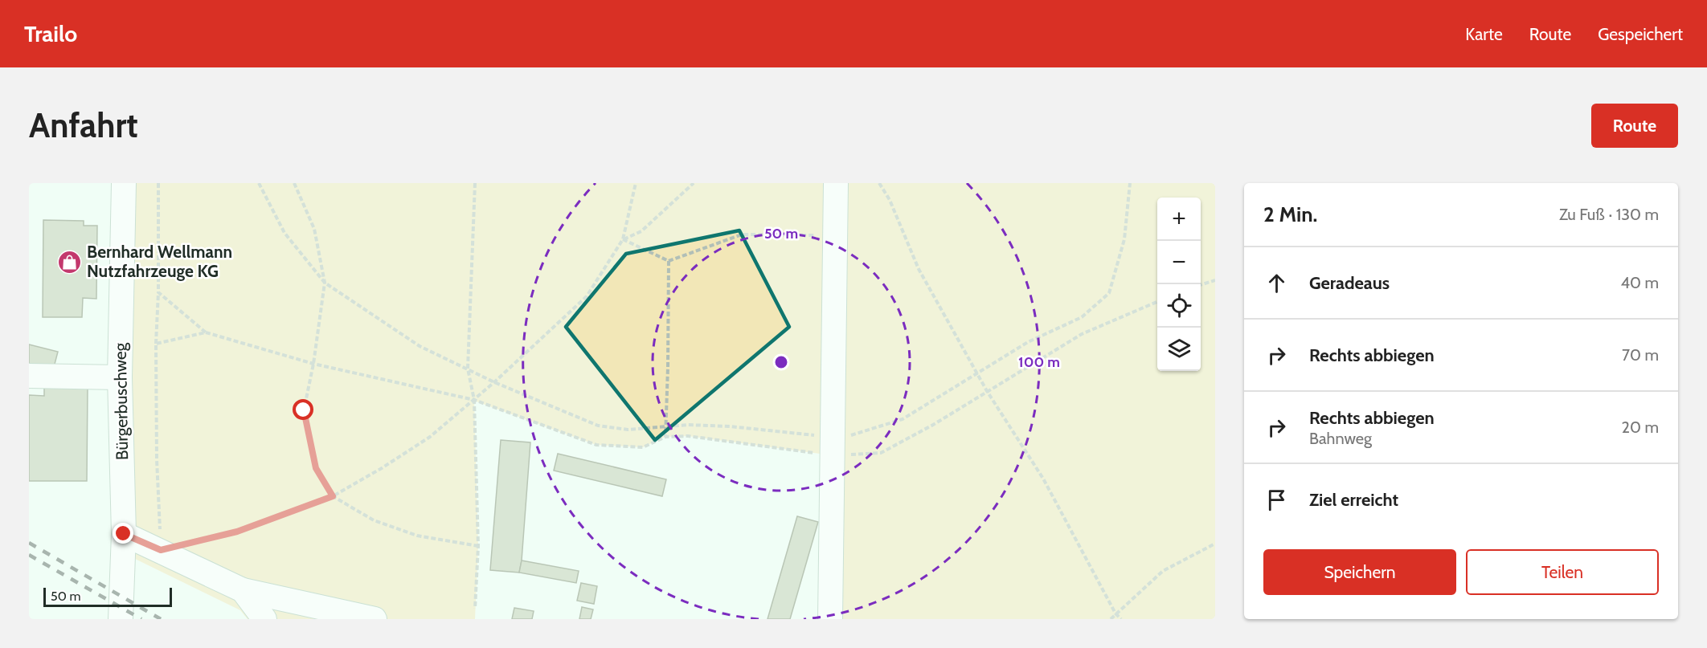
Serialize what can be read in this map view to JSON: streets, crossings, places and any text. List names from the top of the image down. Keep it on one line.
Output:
{"streets":{"street":["Bürgerbuschweg"]},"places":{"shop":["Bernhard Wellmann Nutzfahrzeuge KG"]},"scale_bar":"50 m","page":{"header":"Trailo","nav":["Karte","Route","Gespeichert"],"buttons":["Route",["Speichern","Teilen"]],"title":"Anfahrt","heading":["2 Min.","Zu Fuß · 130 m"],"map_buttons":["+","−"],"list":[["Geradeaus","40 m"],["Rechts abbiegen","70 m"],["Rechts abbiegen","Bahnweg","20 m"],"Ziel erreicht"],"scale":"50 m"},"rings":["50 m","100 m"]}
